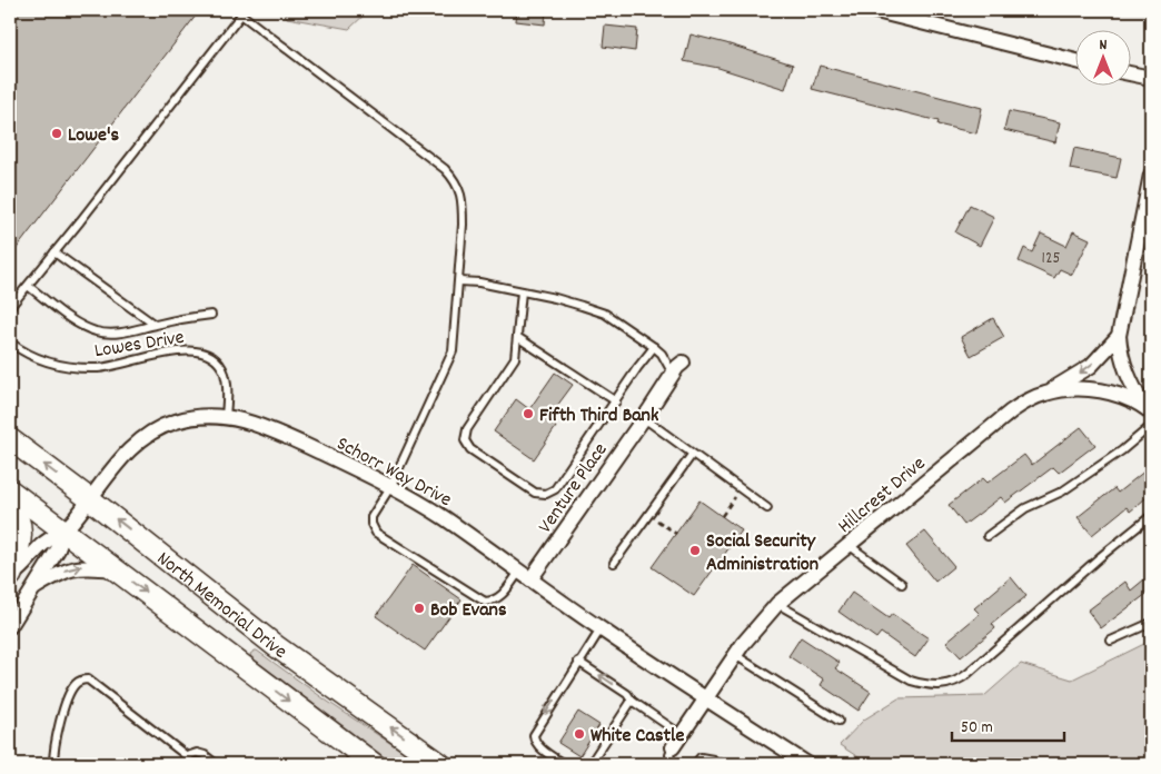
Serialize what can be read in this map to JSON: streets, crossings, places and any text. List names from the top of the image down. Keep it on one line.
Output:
{"streets":{"main road":["North Memorial Drive"],"street":["Schorr Way Drive","Venture Place","Hillcrest Drive"],"lane":["Lowes Drive"]},"crossings":[["Lowes Drive","Schorr Way Drive"],["Schorr Way Drive","Venture Place"],["Schorr Way Drive","Hillcrest Drive"],["Schorr Way Drive","North Memorial Drive"]],"places":["Lowe's","Fifth Third Bank","Social Security Administration","Bob Evans","White Castle"],"house_numbers":["125"],"scale_bar":"50 m","north":"top"}
